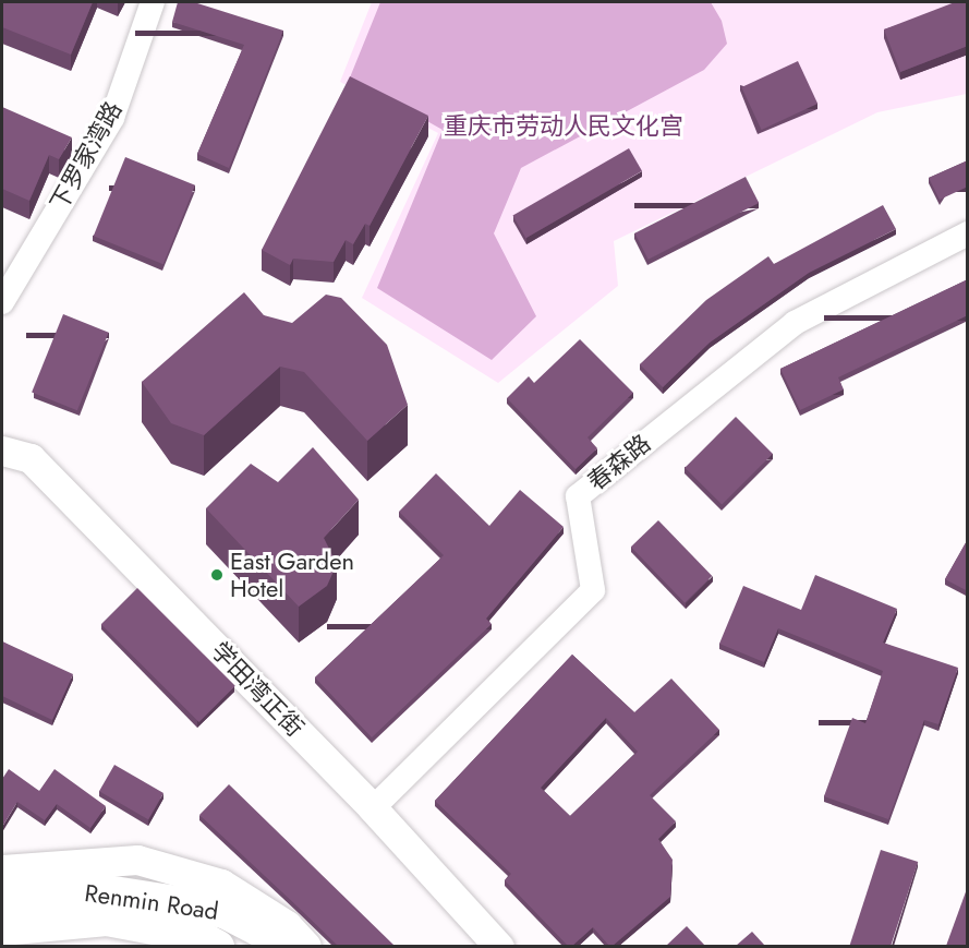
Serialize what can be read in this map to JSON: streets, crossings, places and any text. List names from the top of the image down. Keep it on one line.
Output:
{"streets":{"main road":["Renmin Road"],"street":["下罗家湾路","春森路","学田湾正街"]},"crossings":[["春森路","学田湾正街"]],"parks":["重庆市劳动人民文化宫"],"places":["East Garden Hotel"]}
